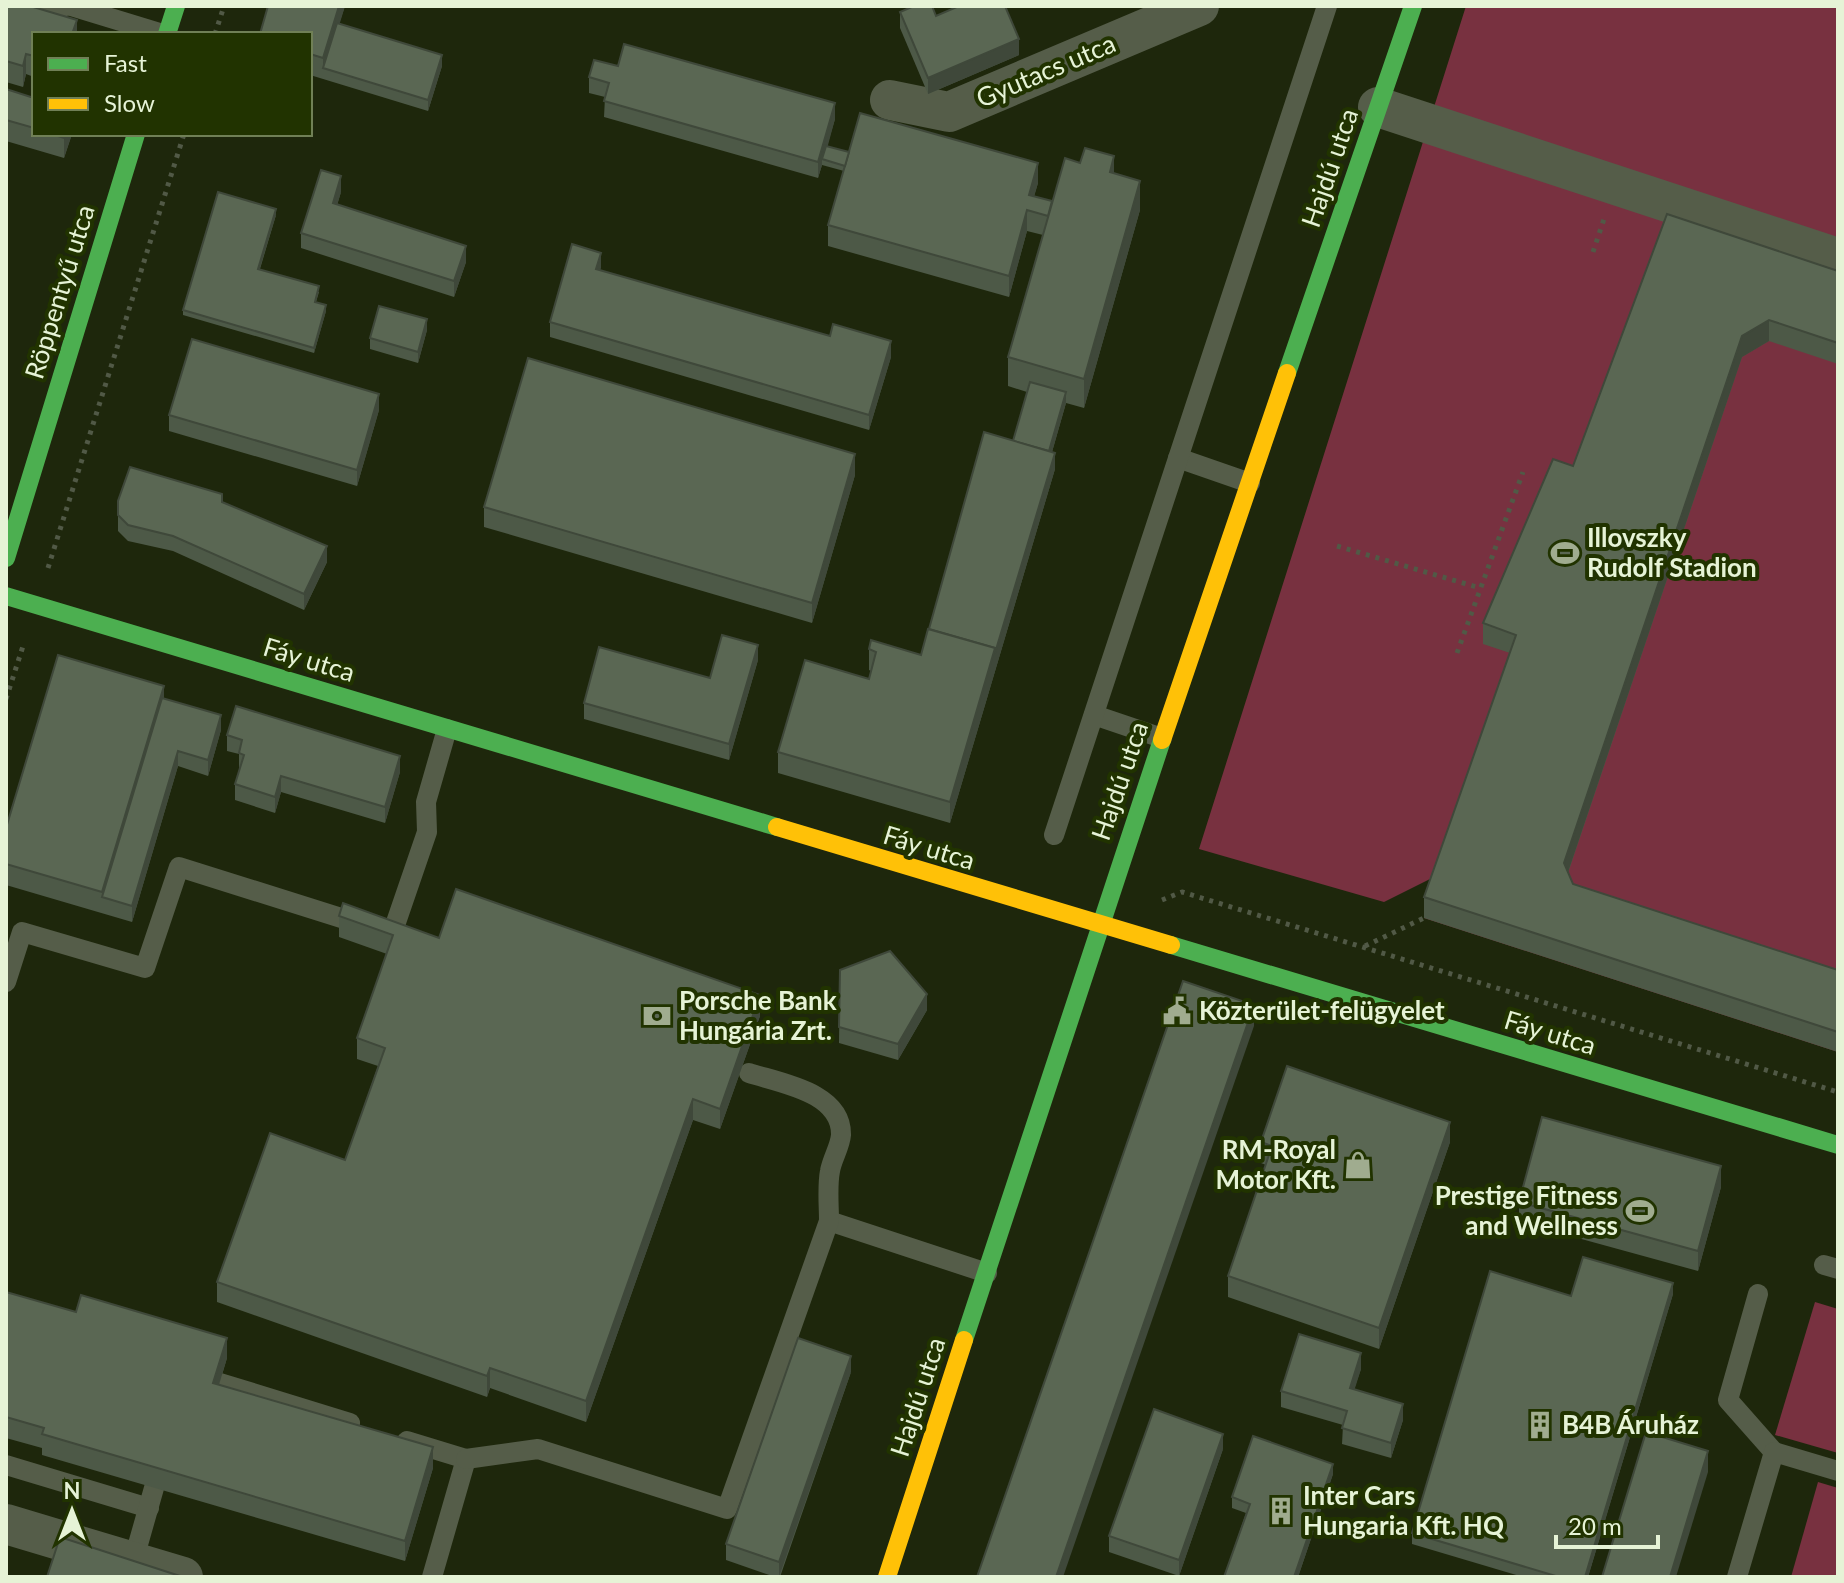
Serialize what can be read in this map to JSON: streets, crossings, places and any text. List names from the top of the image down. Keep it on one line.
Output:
{"streets":{"street":["Gyutacs utca","Hajdú utca","Röppentyű utca","Fáy utca"]},"crossings":[["Hajdú utca","Fáy utca"]],"places":{"sports":["Illovszky Rudolf Stadion","Prestige Fitness and Wellness"],"public building":["Közterület-felügyelet"],"bank":["Porsche Bank Hungária Zrt."],"shop":["RM-Royal Motor Kft."],"building":["B4B Áruház","Inter Cars Hungaria Kft. HQ"]},"legend":["Fast","Slow"],"scale_bar":"20 m","north":"top"}
